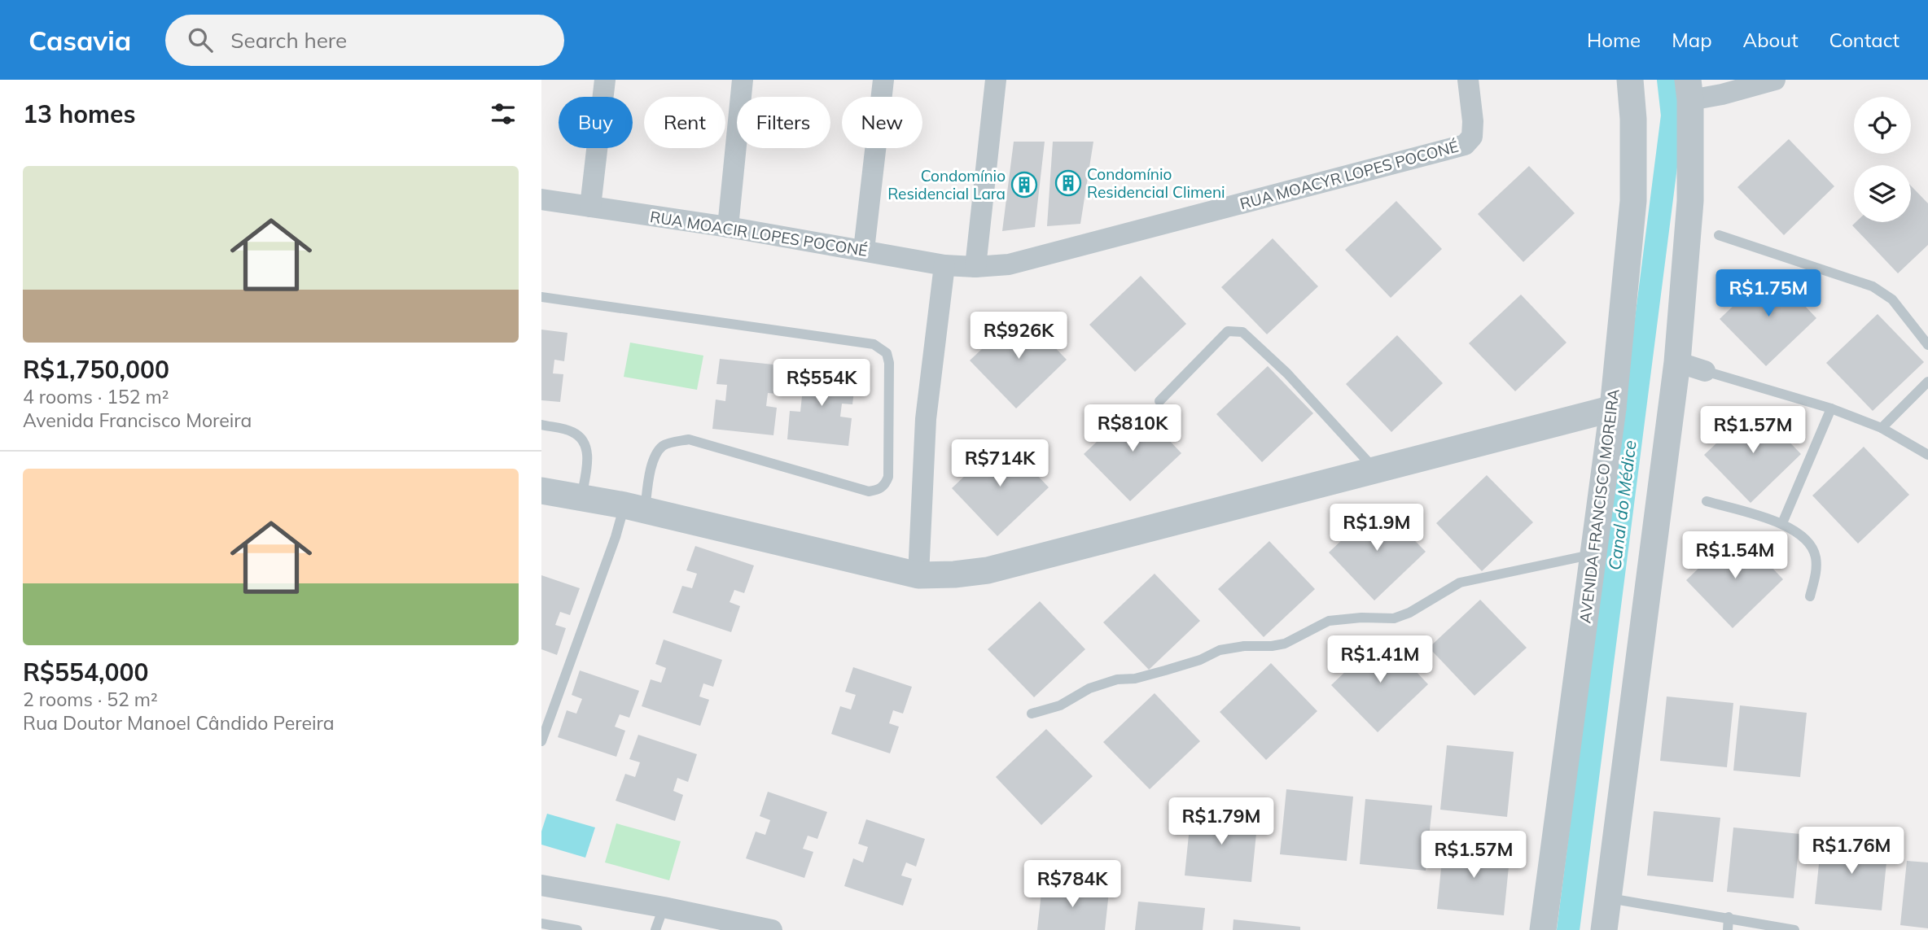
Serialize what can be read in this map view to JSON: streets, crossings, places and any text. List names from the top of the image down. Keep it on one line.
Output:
{"streets":{"street":["RUA MOACYR LOPES POCONÉ","RUA MOACIR LOPES POCONÉ","AVENIDA FRANCISCO MOREIRA"]},"crossings":[["RUA MOACYR LOPES POCONÉ","RUA MOACIR LOPES POCONÉ"]],"water":["Canal do Médice"],"places":{"building":["Condomínio Residencial Climeni","Condomínio Residencial Lara"]},"page":{"header":"Casavia","search":"Search here","nav":["Home","Map","About","Contact"],"heading":"13 homes","chip":["Buy","Rent","Filters","New"],"list":[{"name":"R$1,750,000","note":"4 rooms · 152 m² · Avenida Francisco Moreira"},{"name":"R$554,000","note":"2 rooms · 52 m² · Rua Doutor Manoel Cândido Pereira"}],"price":["R$1.75M","R$926K","R$554K","R$810K","R$1.57M","R$714K","R$1.9M","R$1.54M","R$1.41M","R$1.79M","R$1.76M","R$1.57M","R$784K"]}}
